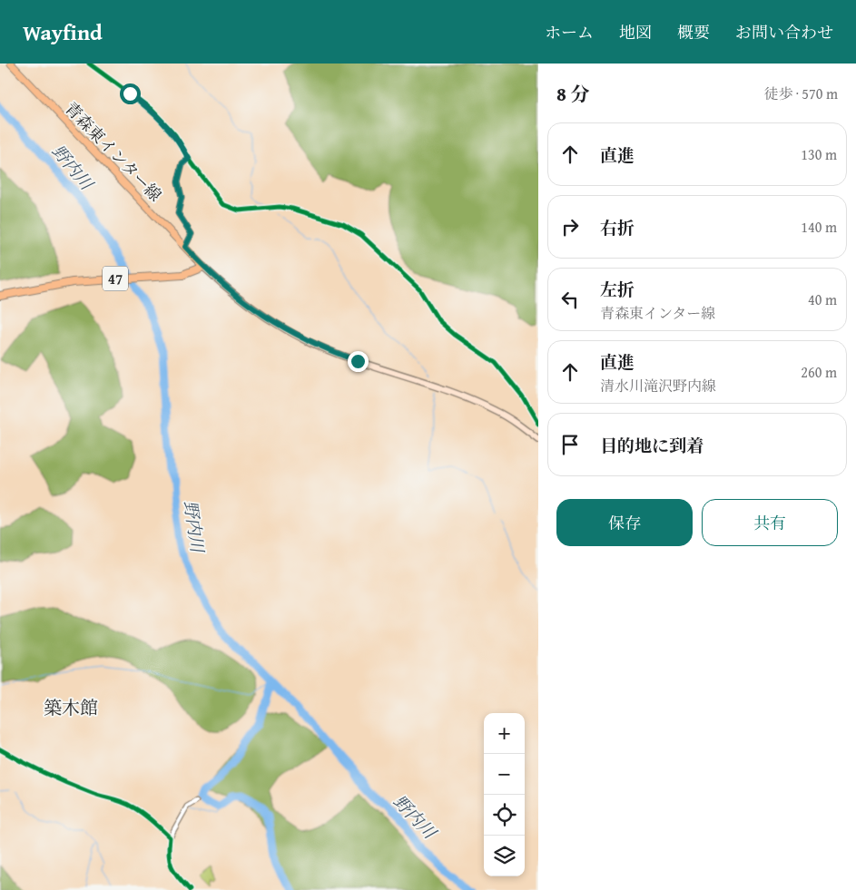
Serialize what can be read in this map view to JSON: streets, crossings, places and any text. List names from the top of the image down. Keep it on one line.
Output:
{"streets":{"highway":["47"],"main road":["青森東インター線"]},"crossings":[["青森東インター線","47"]],"districts":["築木館"],"water":["野内川"],"page":{"header":"Wayfind","nav":["ホーム","地図","概要","お問い合わせ"],"heading":["8 分","徒歩 · 570 m"],"list":[["直進","130 m"],["右折","140 m"],["左折","青森東インター線","40 m"],["直進","清水川滝沢野内線","260 m"],"目的地に到着"],"buttons":["保存","共有"],"map_buttons":["+","−"]}}
